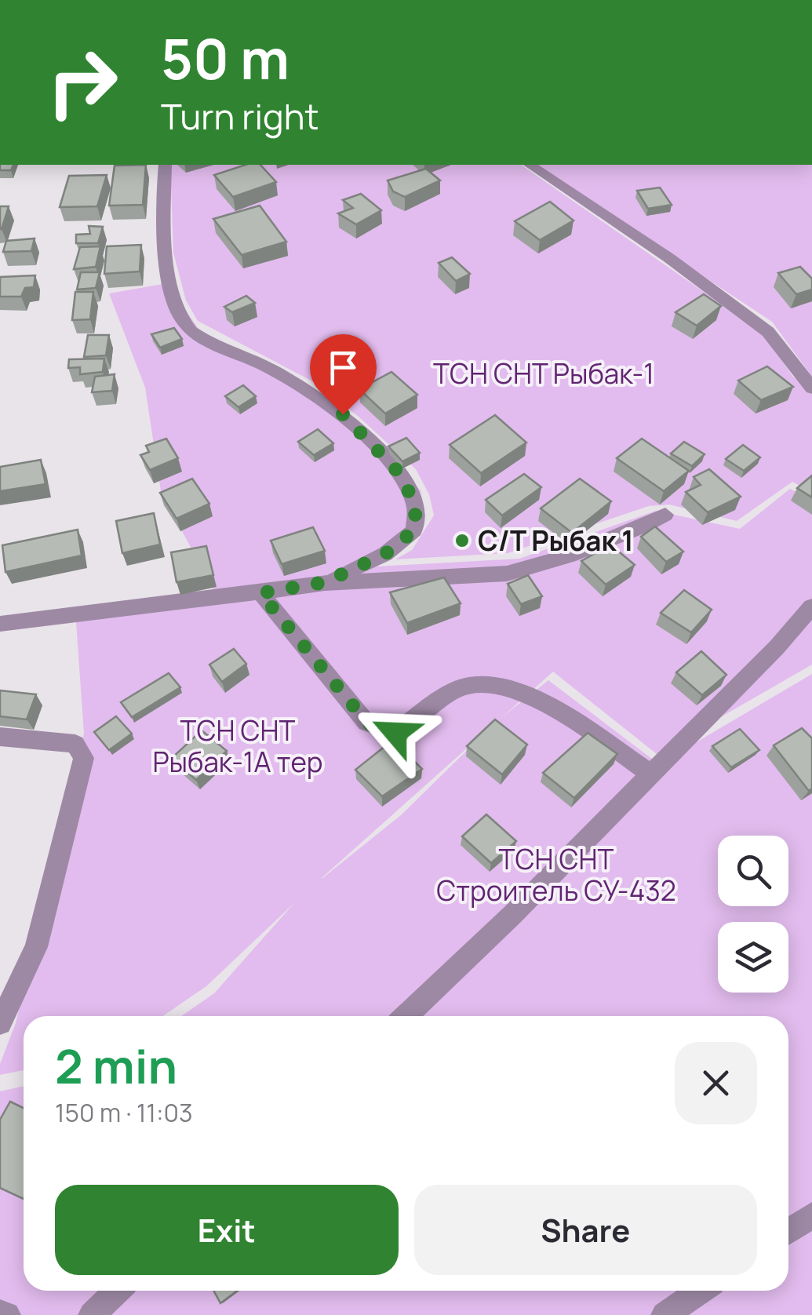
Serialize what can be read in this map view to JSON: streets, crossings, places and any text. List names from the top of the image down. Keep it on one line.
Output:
{"parks":["ТСН СНТ Рыбак-1","ТСН СНТ Рыбак-1А тер","ТСН СНТ Строитель СУ-432"],"places":["С/Т Рыбак 1"],"page":{"turn":["50 m","Turn right"],"heading":["2 min","150 m · 11:03"],"buttons":["Exit","Share"]}}
